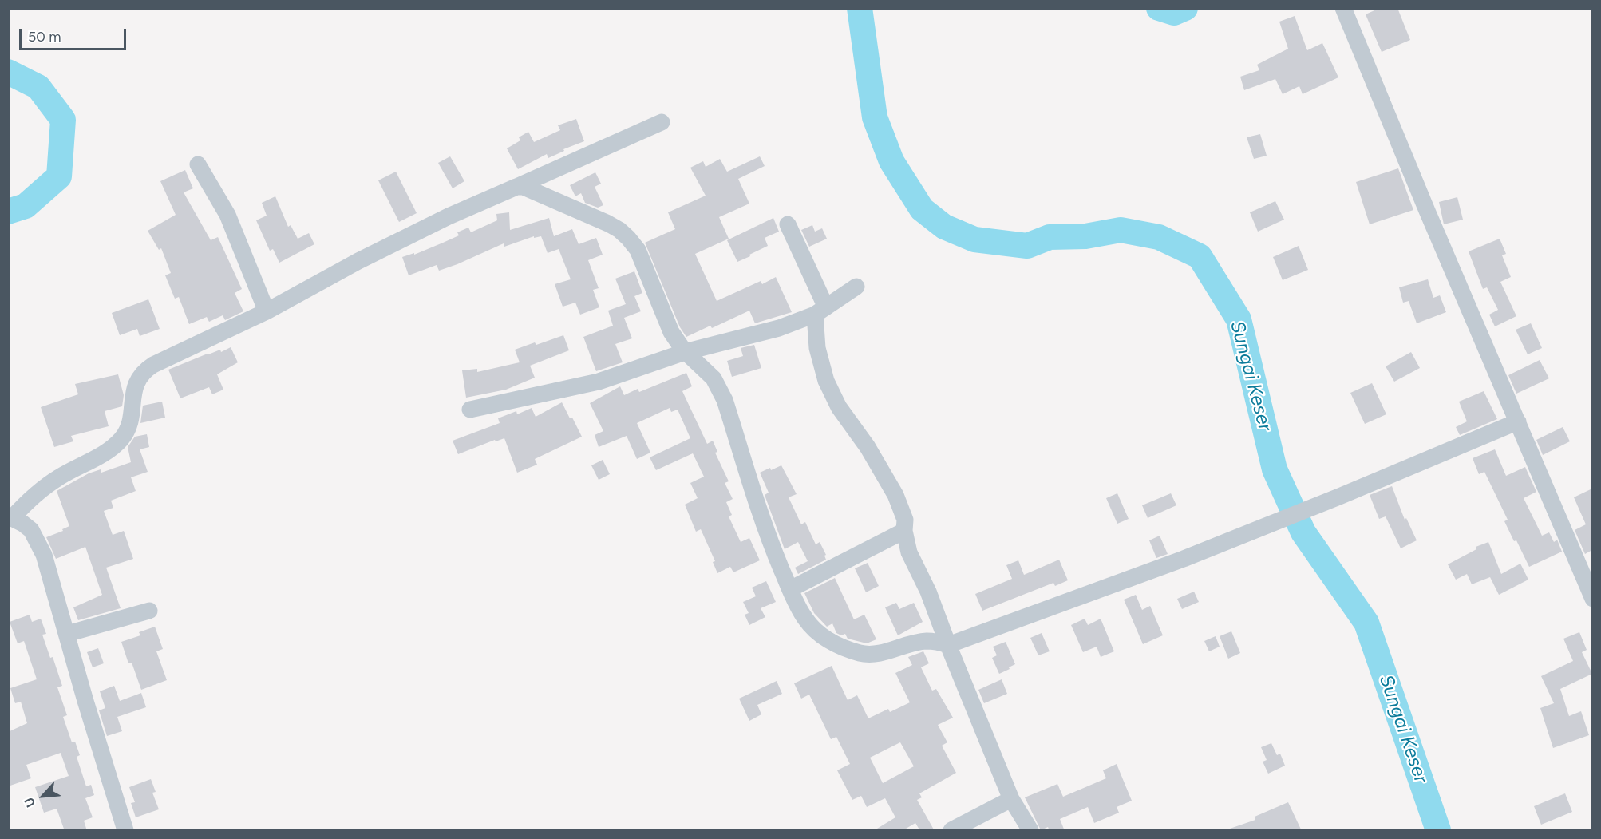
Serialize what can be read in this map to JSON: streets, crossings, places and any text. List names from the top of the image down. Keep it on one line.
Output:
{"water":["Sungai Keser"],"scale_bar":"50 m","north":"bottom left"}
